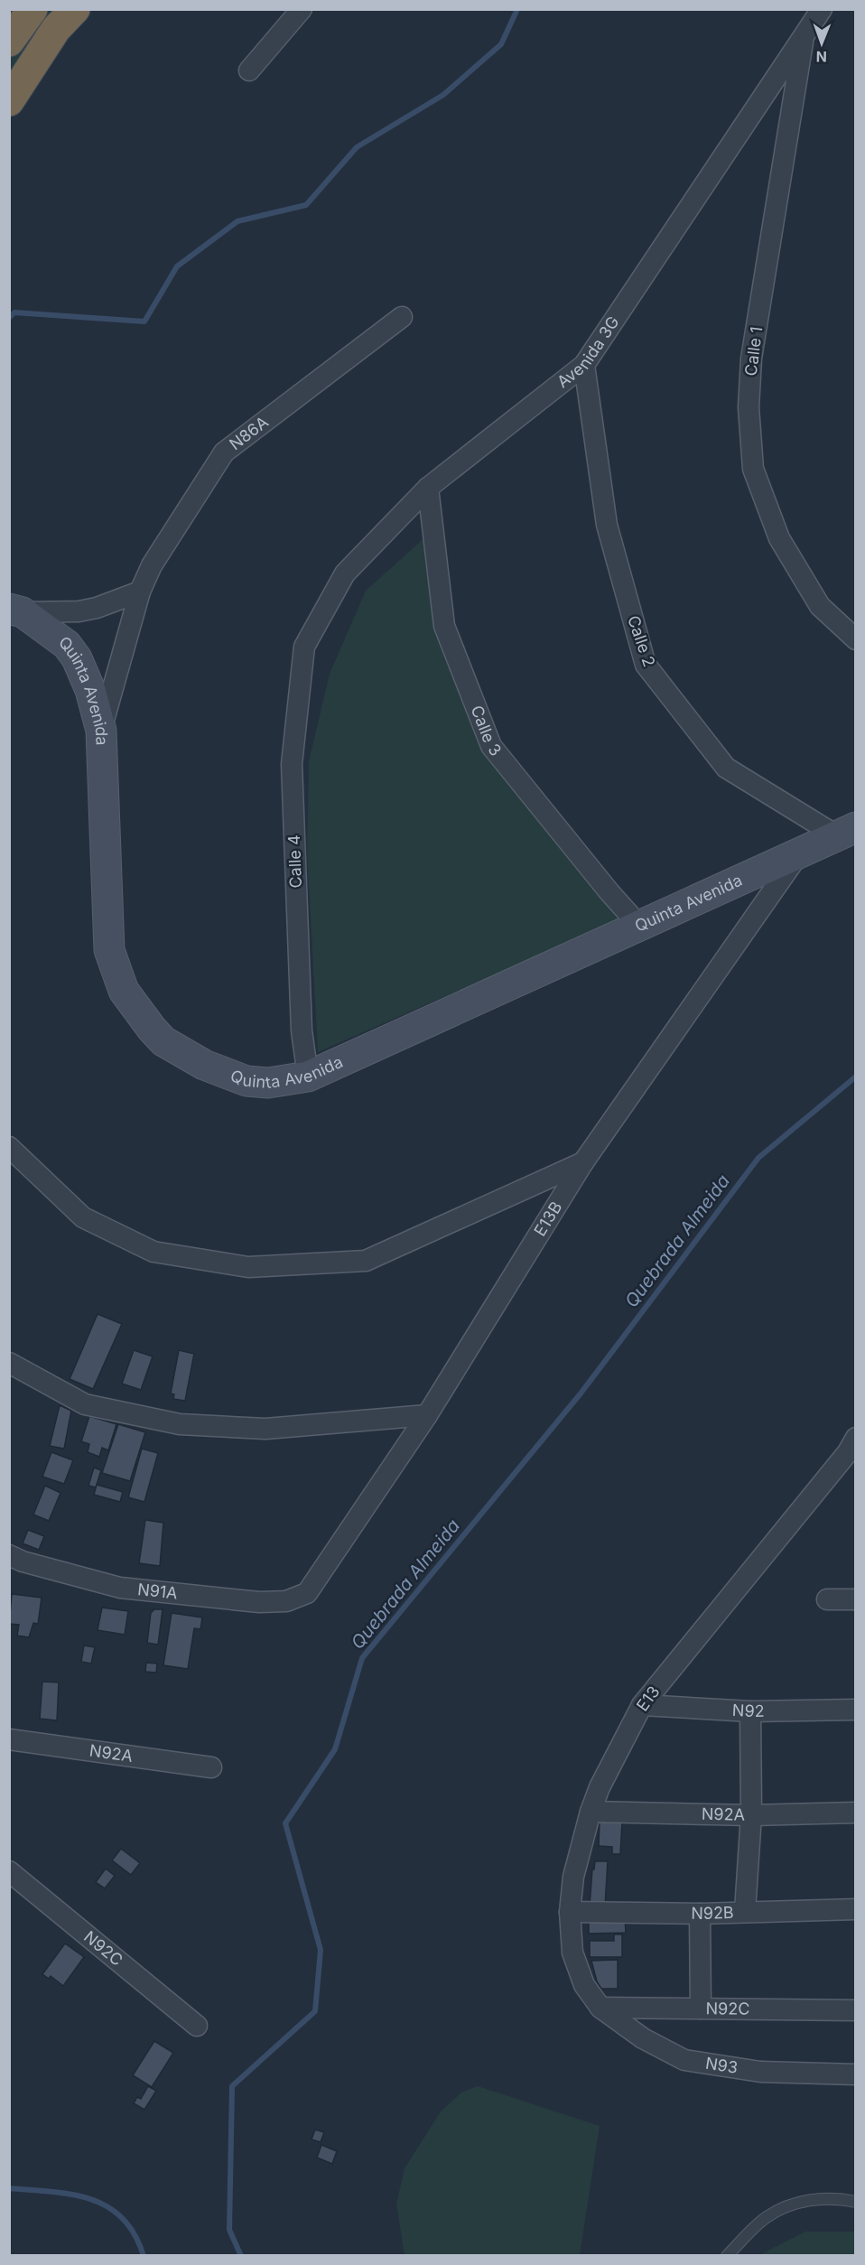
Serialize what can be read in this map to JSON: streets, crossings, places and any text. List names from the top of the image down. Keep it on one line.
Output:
{"streets":{"street":["Avenida 3G","Calle 1","N86A","Calle 2","Quinta Avenida","Calle 3","Calle 4","E13B","N91A","E13","N92","N92A","N92B","N92C","N93"]},"crossings":[["Avenida 3G","Calle 1"],["Avenida 3G","Calle 2"],["Avenida 3G","Calle 3"],["Avenida 3G","Calle 4"],["N86A","Quinta Avenida"],["Calle 2","Quinta Avenida"],["Quinta Avenida","Calle 3"],["Quinta Avenida","Calle 4"],["Quinta Avenida","E13B"],["E13B","N91A"],["E13","N92"],["E13","N92A"],["E13","N92B"],["E13","N92C"],["E13","N93"],["N92C","N93"]],"water":["Quebrada Almeida"],"north":"bottom"}
